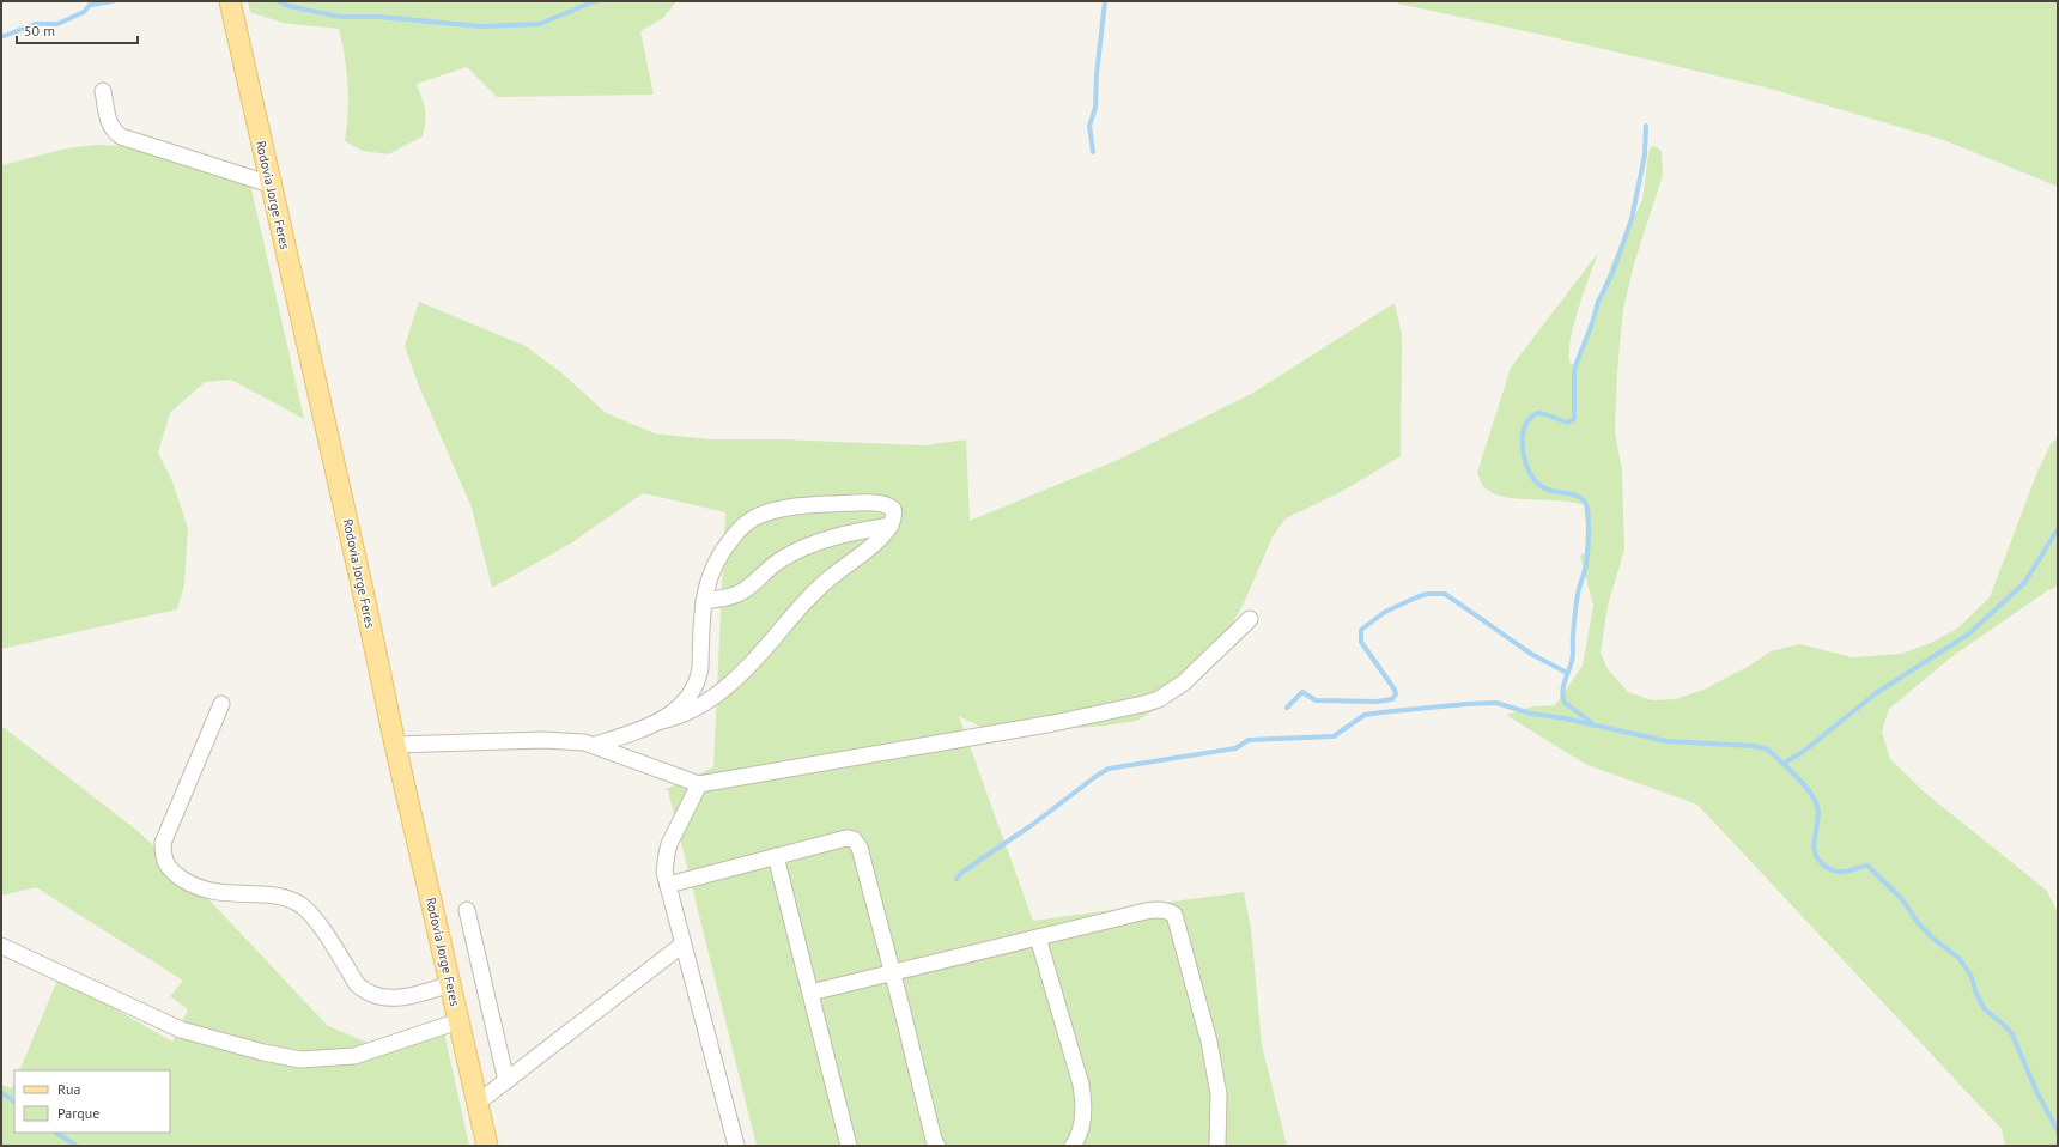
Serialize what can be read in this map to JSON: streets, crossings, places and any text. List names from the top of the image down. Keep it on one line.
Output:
{"streets":{"main road":["Rodovia Jorge Feres"]},"legend":["Rua","Parque"],"scale_bar":"50 m"}
